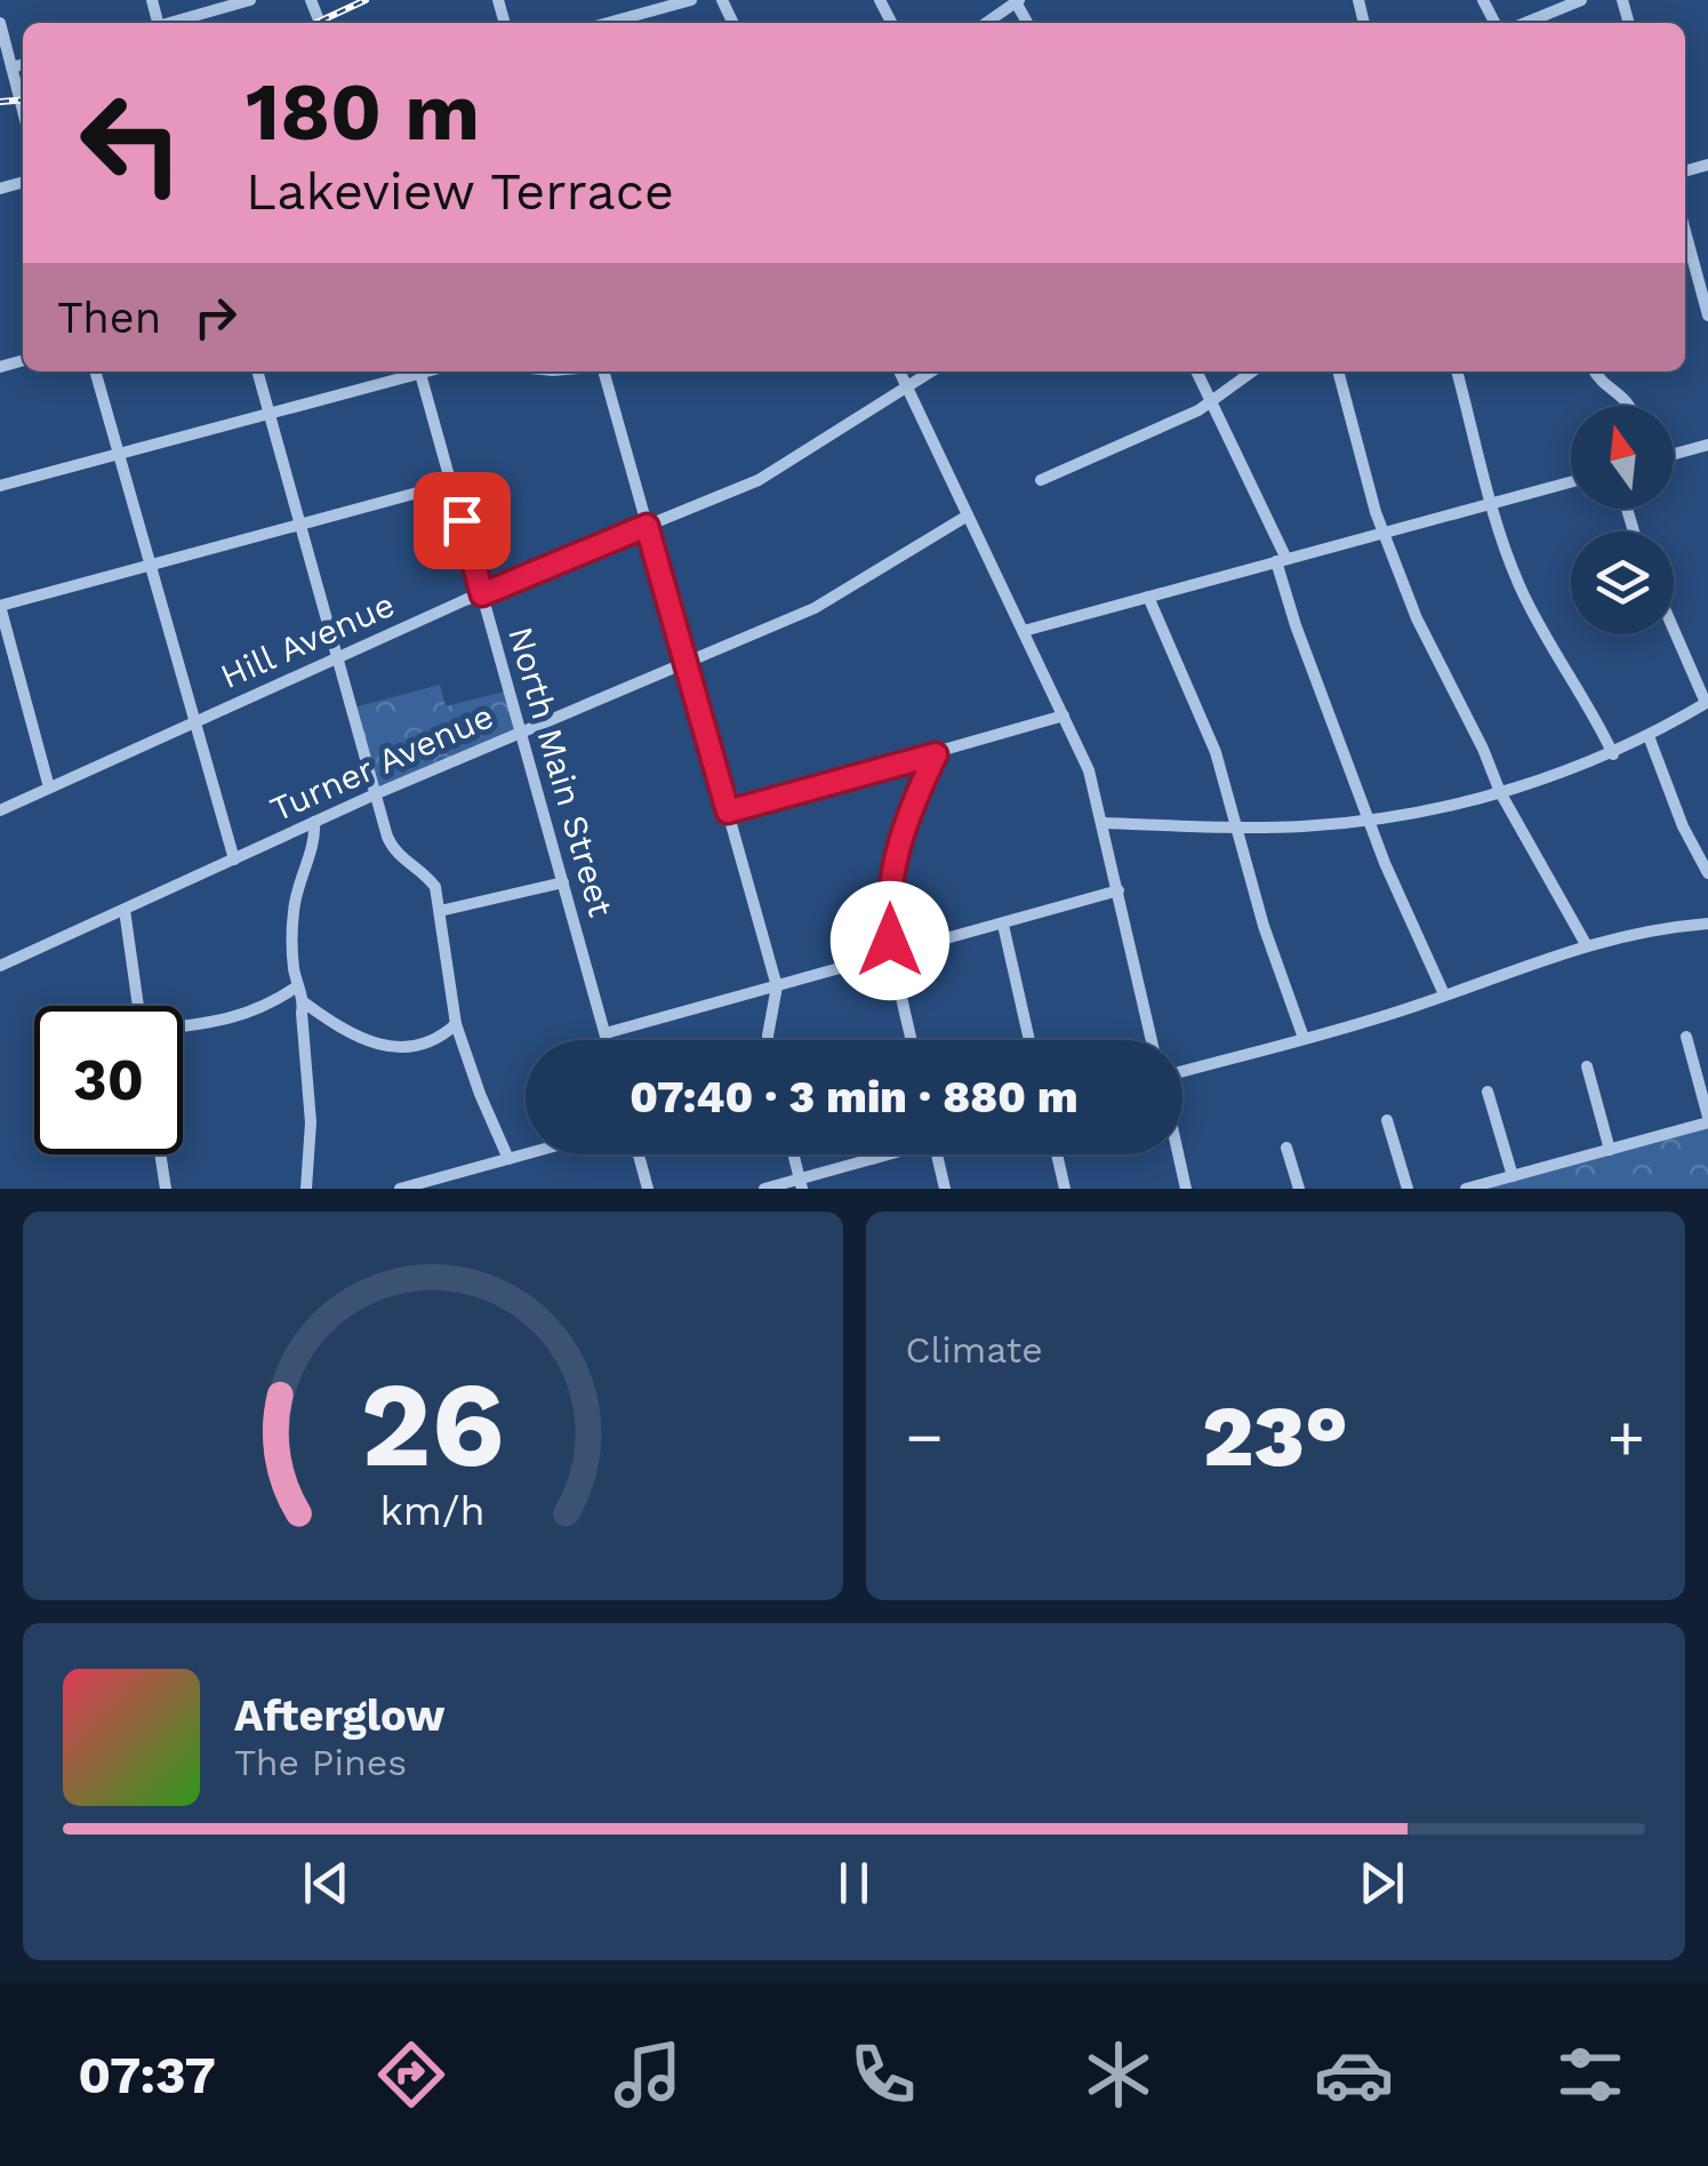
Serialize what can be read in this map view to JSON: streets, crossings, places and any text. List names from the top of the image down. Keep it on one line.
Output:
{"streets":{"street":["Hill Avenue","Turner Avenue","North Main Street"]},"crossings":[["Hill Avenue","North Main Street"],["Turner Avenue","North Main Street"]],"north":"top","page":{"turn":["180 m","Lakeview Terrace"],"then":"Then","limit":"30","trip":"07:40 · 3 min · 880 m","tile":"Climate","heat":["−","23°","+"],"song":["Afterglow","The Pines"],"tabs":"07:37","gauge":["26","km/h"]}}
